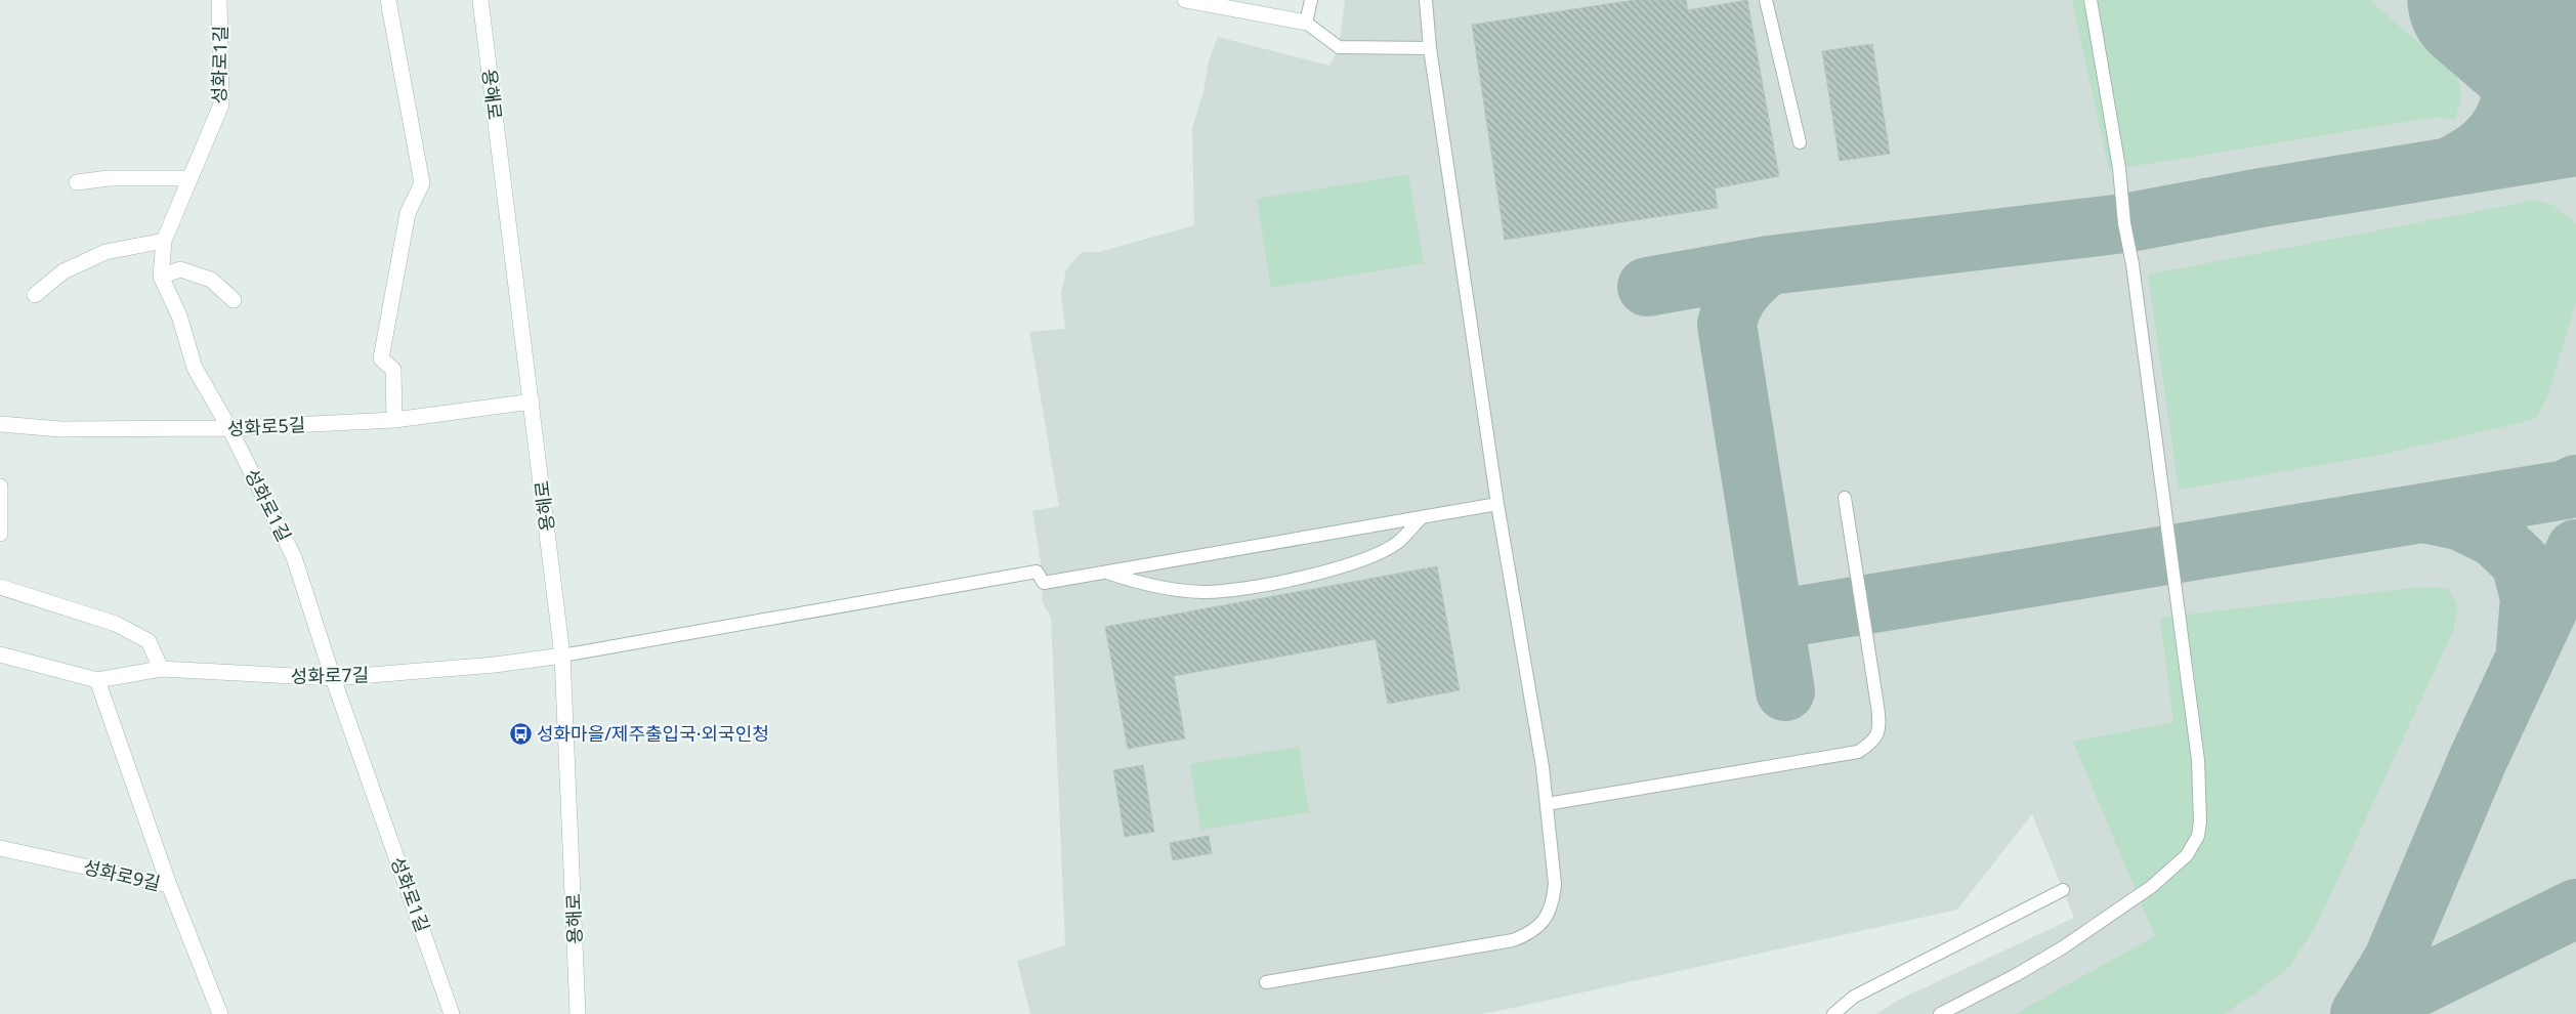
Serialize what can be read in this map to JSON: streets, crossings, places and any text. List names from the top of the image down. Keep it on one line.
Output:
{"streets":{"street":["성화로1길","용해로","성화로5길","성화로7길","성화로9길"]},"crossings":[["성화로1길","성화로5길"],["성화로1길","성화로7길"],["용해로","성화로5길"],["용해로","성화로7길"]],"places":{"bus stop":["성화마을/제주출입국·외국인청"]}}
